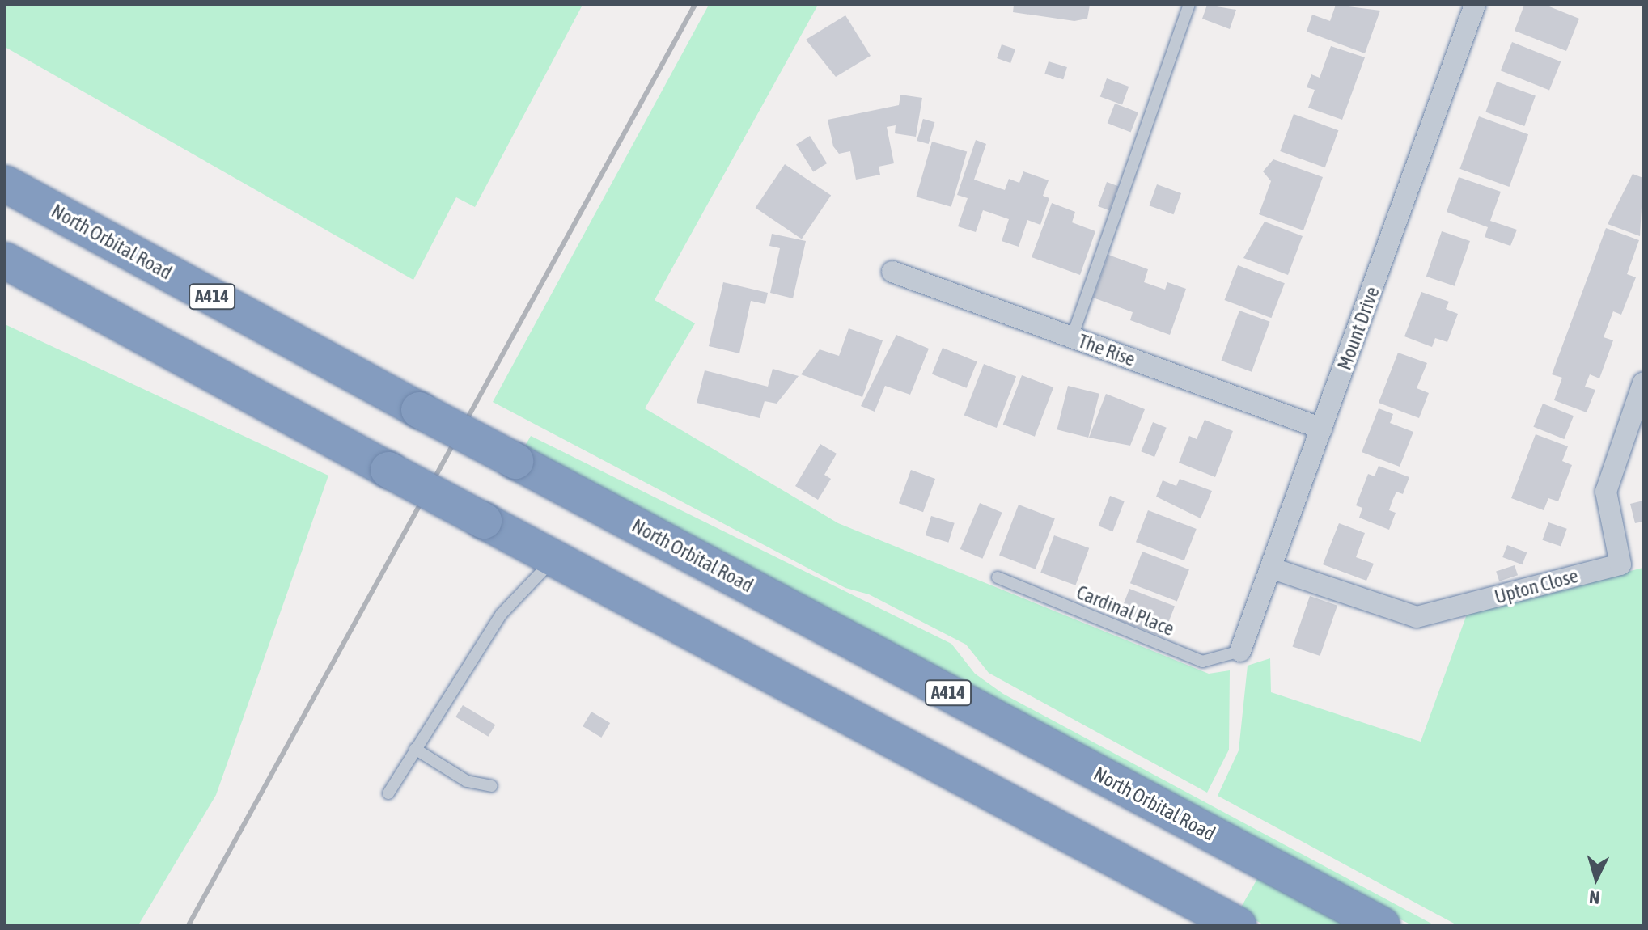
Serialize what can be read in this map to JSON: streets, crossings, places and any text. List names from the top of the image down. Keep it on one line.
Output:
{"streets":{"highway":["North Orbital Road","A414"],"street":["Mount Drive","The Rise","Upton Close"],"lane":["Cardinal Place"]},"crossings":[["Mount Drive","The Rise"],["Mount Drive","Upton Close"],["Mount Drive","Cardinal Place"]],"north":"bottom"}
